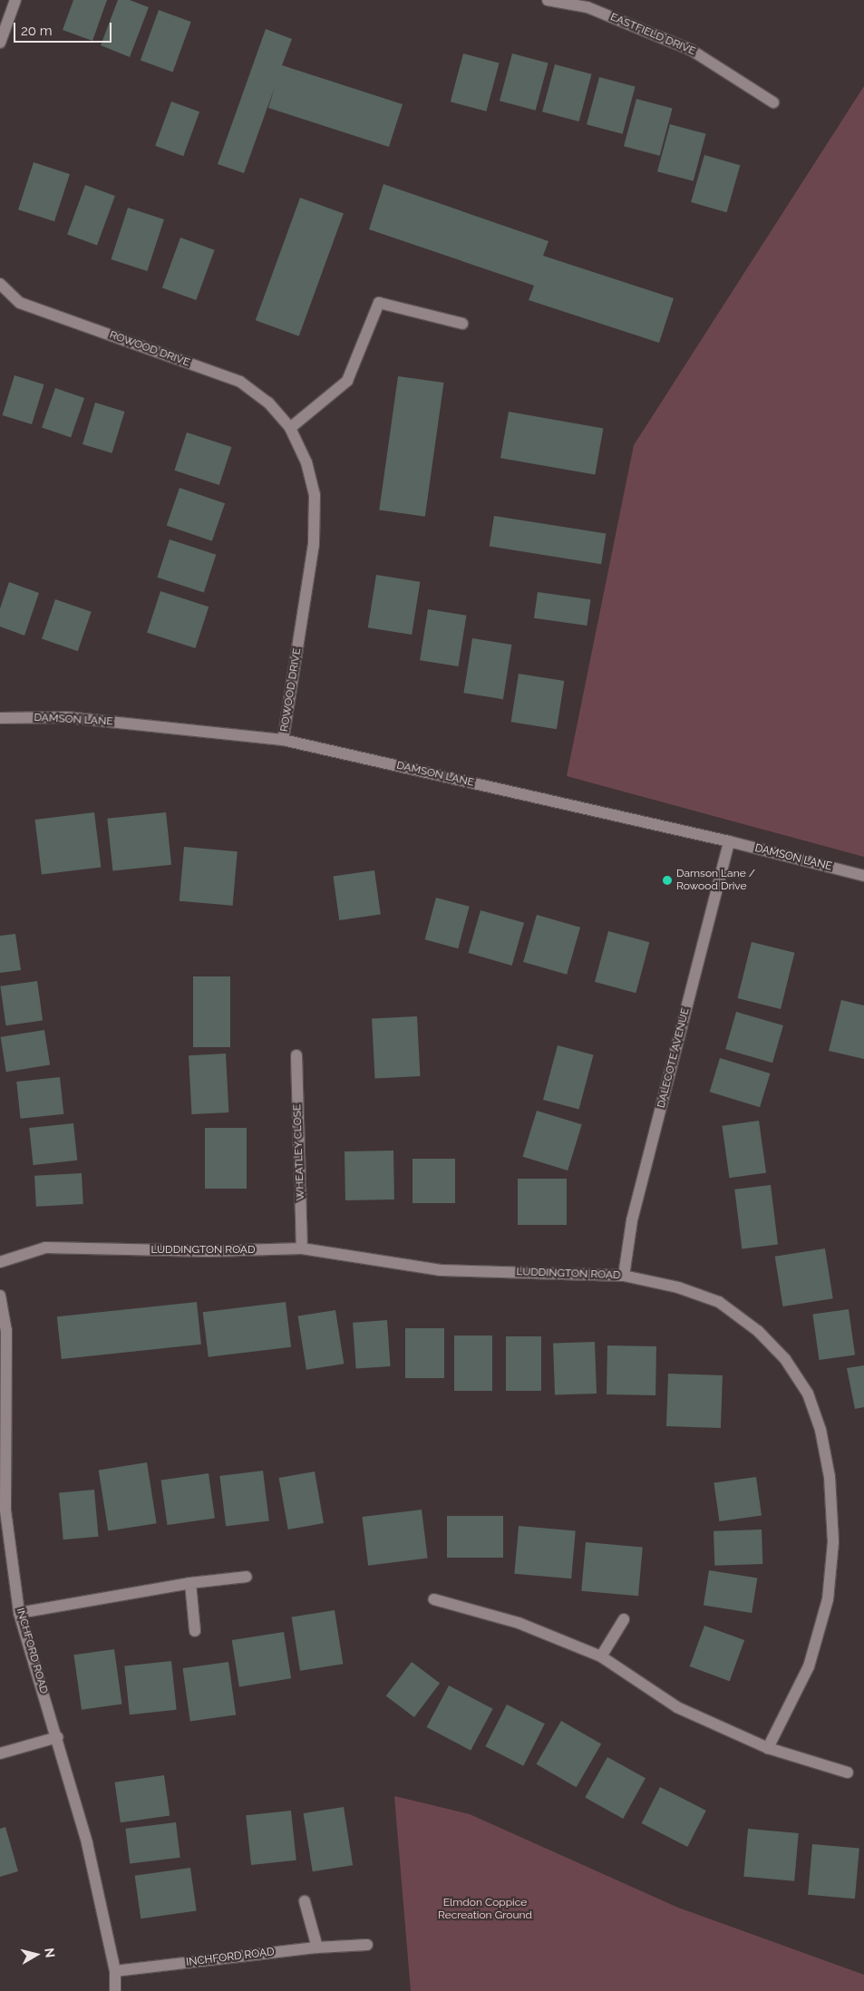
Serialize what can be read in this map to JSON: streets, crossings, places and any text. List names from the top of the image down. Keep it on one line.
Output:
{"streets":{"street":["EASTFIELD DRIVE","ROWOOD DRIVE","DAMSON LANE","DALECOTE AVENUE","WHEATLEY CLOSE","LUDDINGTON ROAD","INCHFORD ROAD"]},"crossings":[["ROWOOD DRIVE","DAMSON LANE"],["DAMSON LANE","DALECOTE AVENUE"],["DALECOTE AVENUE","LUDDINGTON ROAD"],["WHEATLEY CLOSE","LUDDINGTON ROAD"]],"parks":["Elmdon Coppice Recreation Ground"],"places":["Damson Lane / Rowood Drive"],"scale_bar":"20 m","north":"right"}
